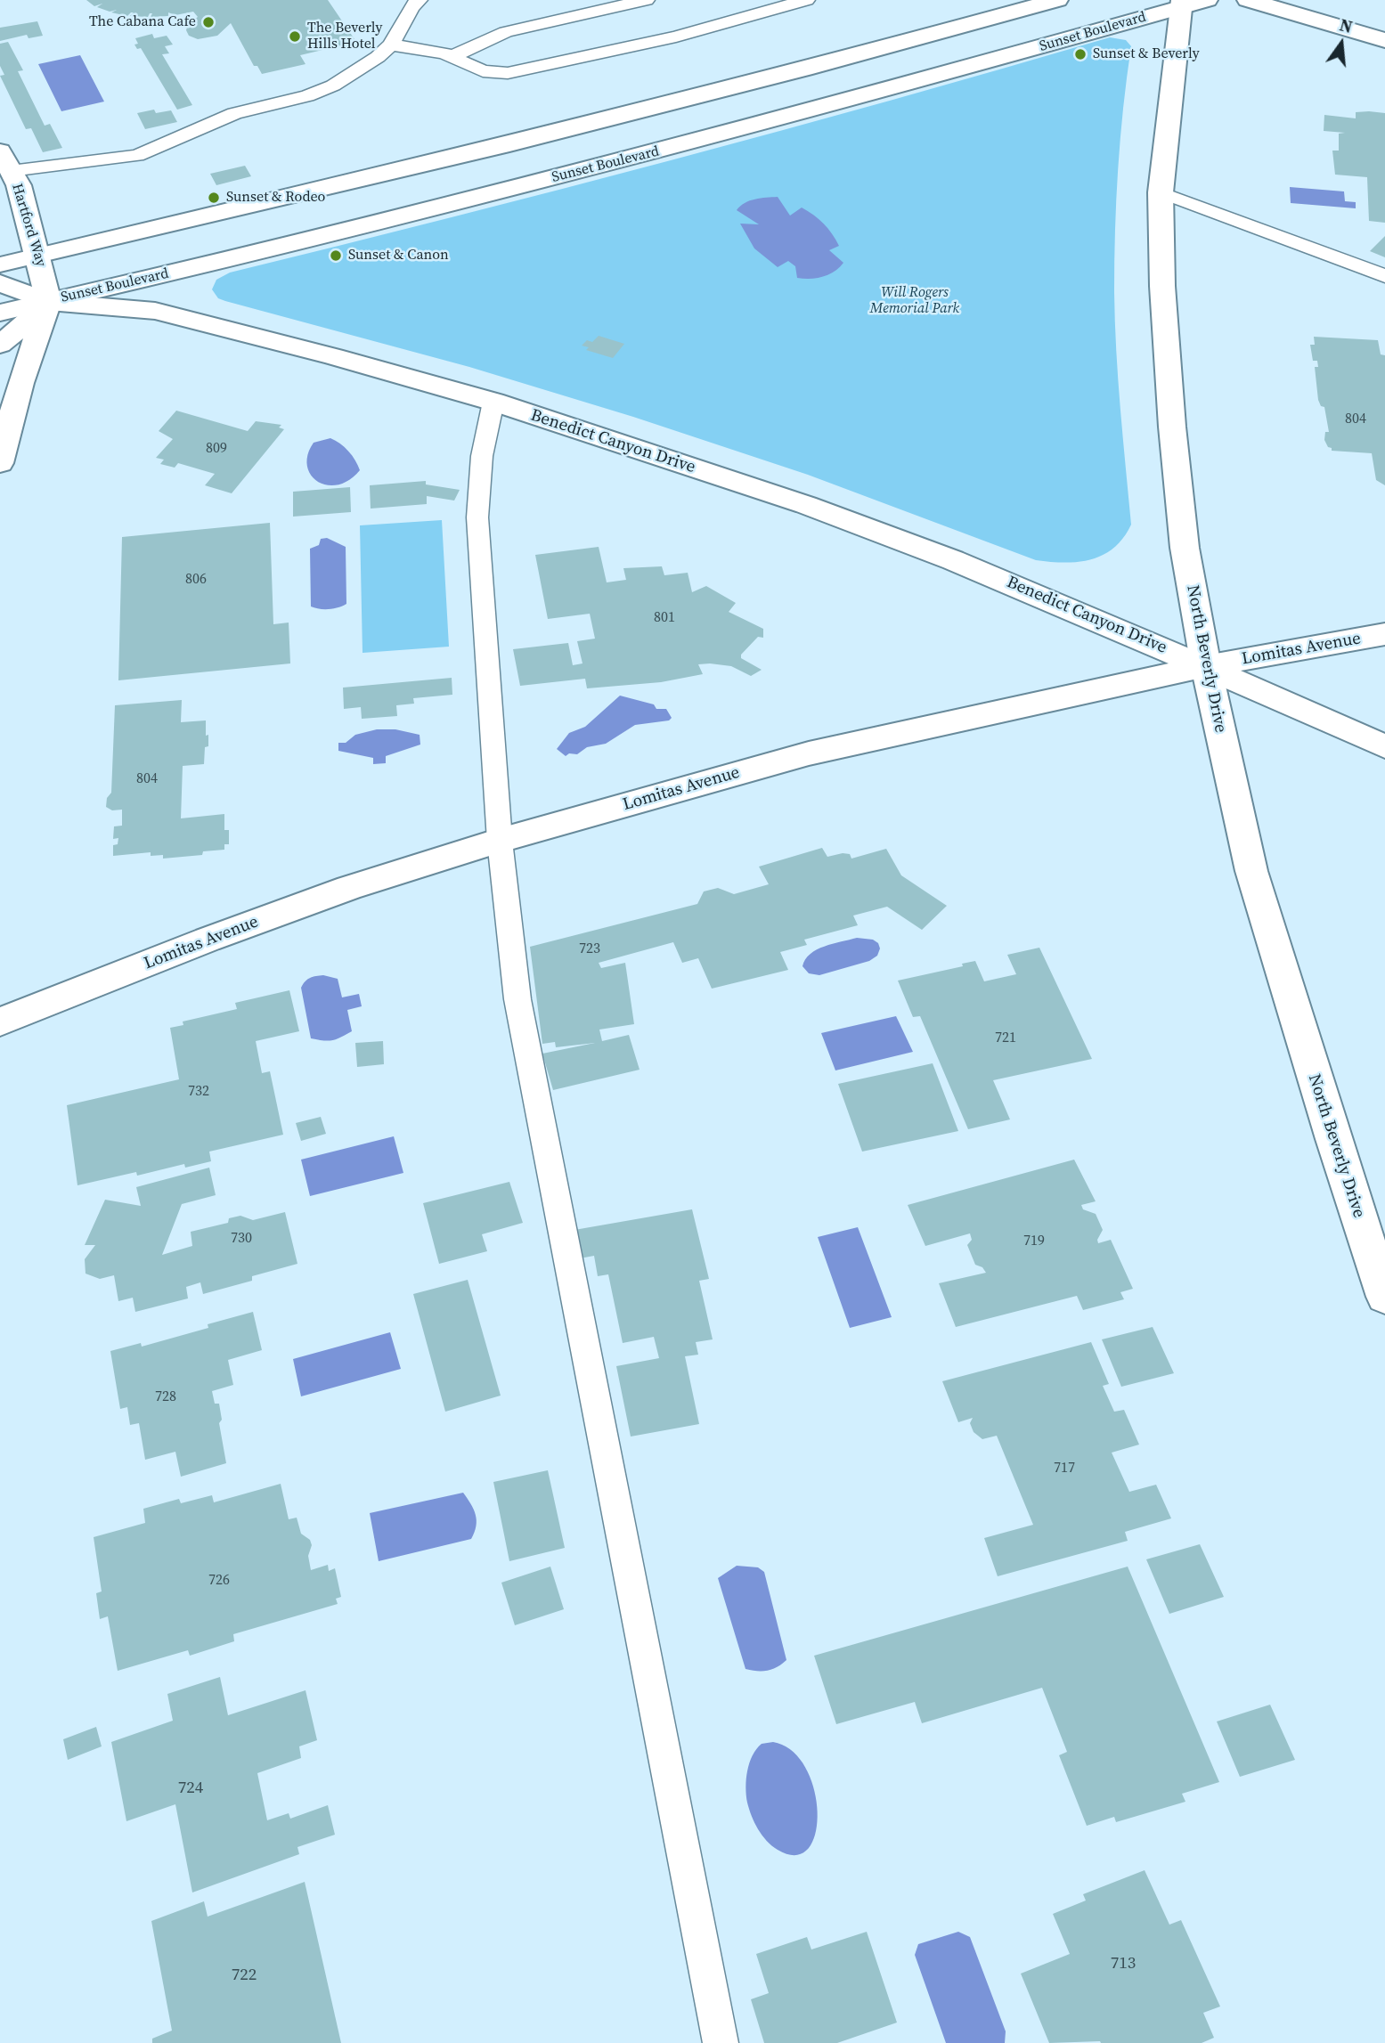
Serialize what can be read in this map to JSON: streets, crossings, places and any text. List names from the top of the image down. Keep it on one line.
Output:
{"streets":{"street":["Sunset Boulevard","Hartford Way","Benedict Canyon Drive","Lomitas Avenue","North Beverly Drive"]},"crossings":[["Sunset Boulevard","Hartford Way"],["Sunset Boulevard","Benedict Canyon Drive"],["Sunset Boulevard","North Beverly Drive"],["Hartford Way","Benedict Canyon Drive"],["Benedict Canyon Drive","Lomitas Avenue"],["Benedict Canyon Drive","North Beverly Drive"],["Lomitas Avenue","North Beverly Drive"]],"parks":["Will Rogers Memorial Park"],"places":["The Cabana Cafe","The Beverly Hills Hotel","Sunset & Beverly","Sunset & Rodeo","Sunset & Canon"],"house_numbers":["804","809","806","801","804","723","721","732","730","719","728","717","726","724","713","722"],"north":"top"}
